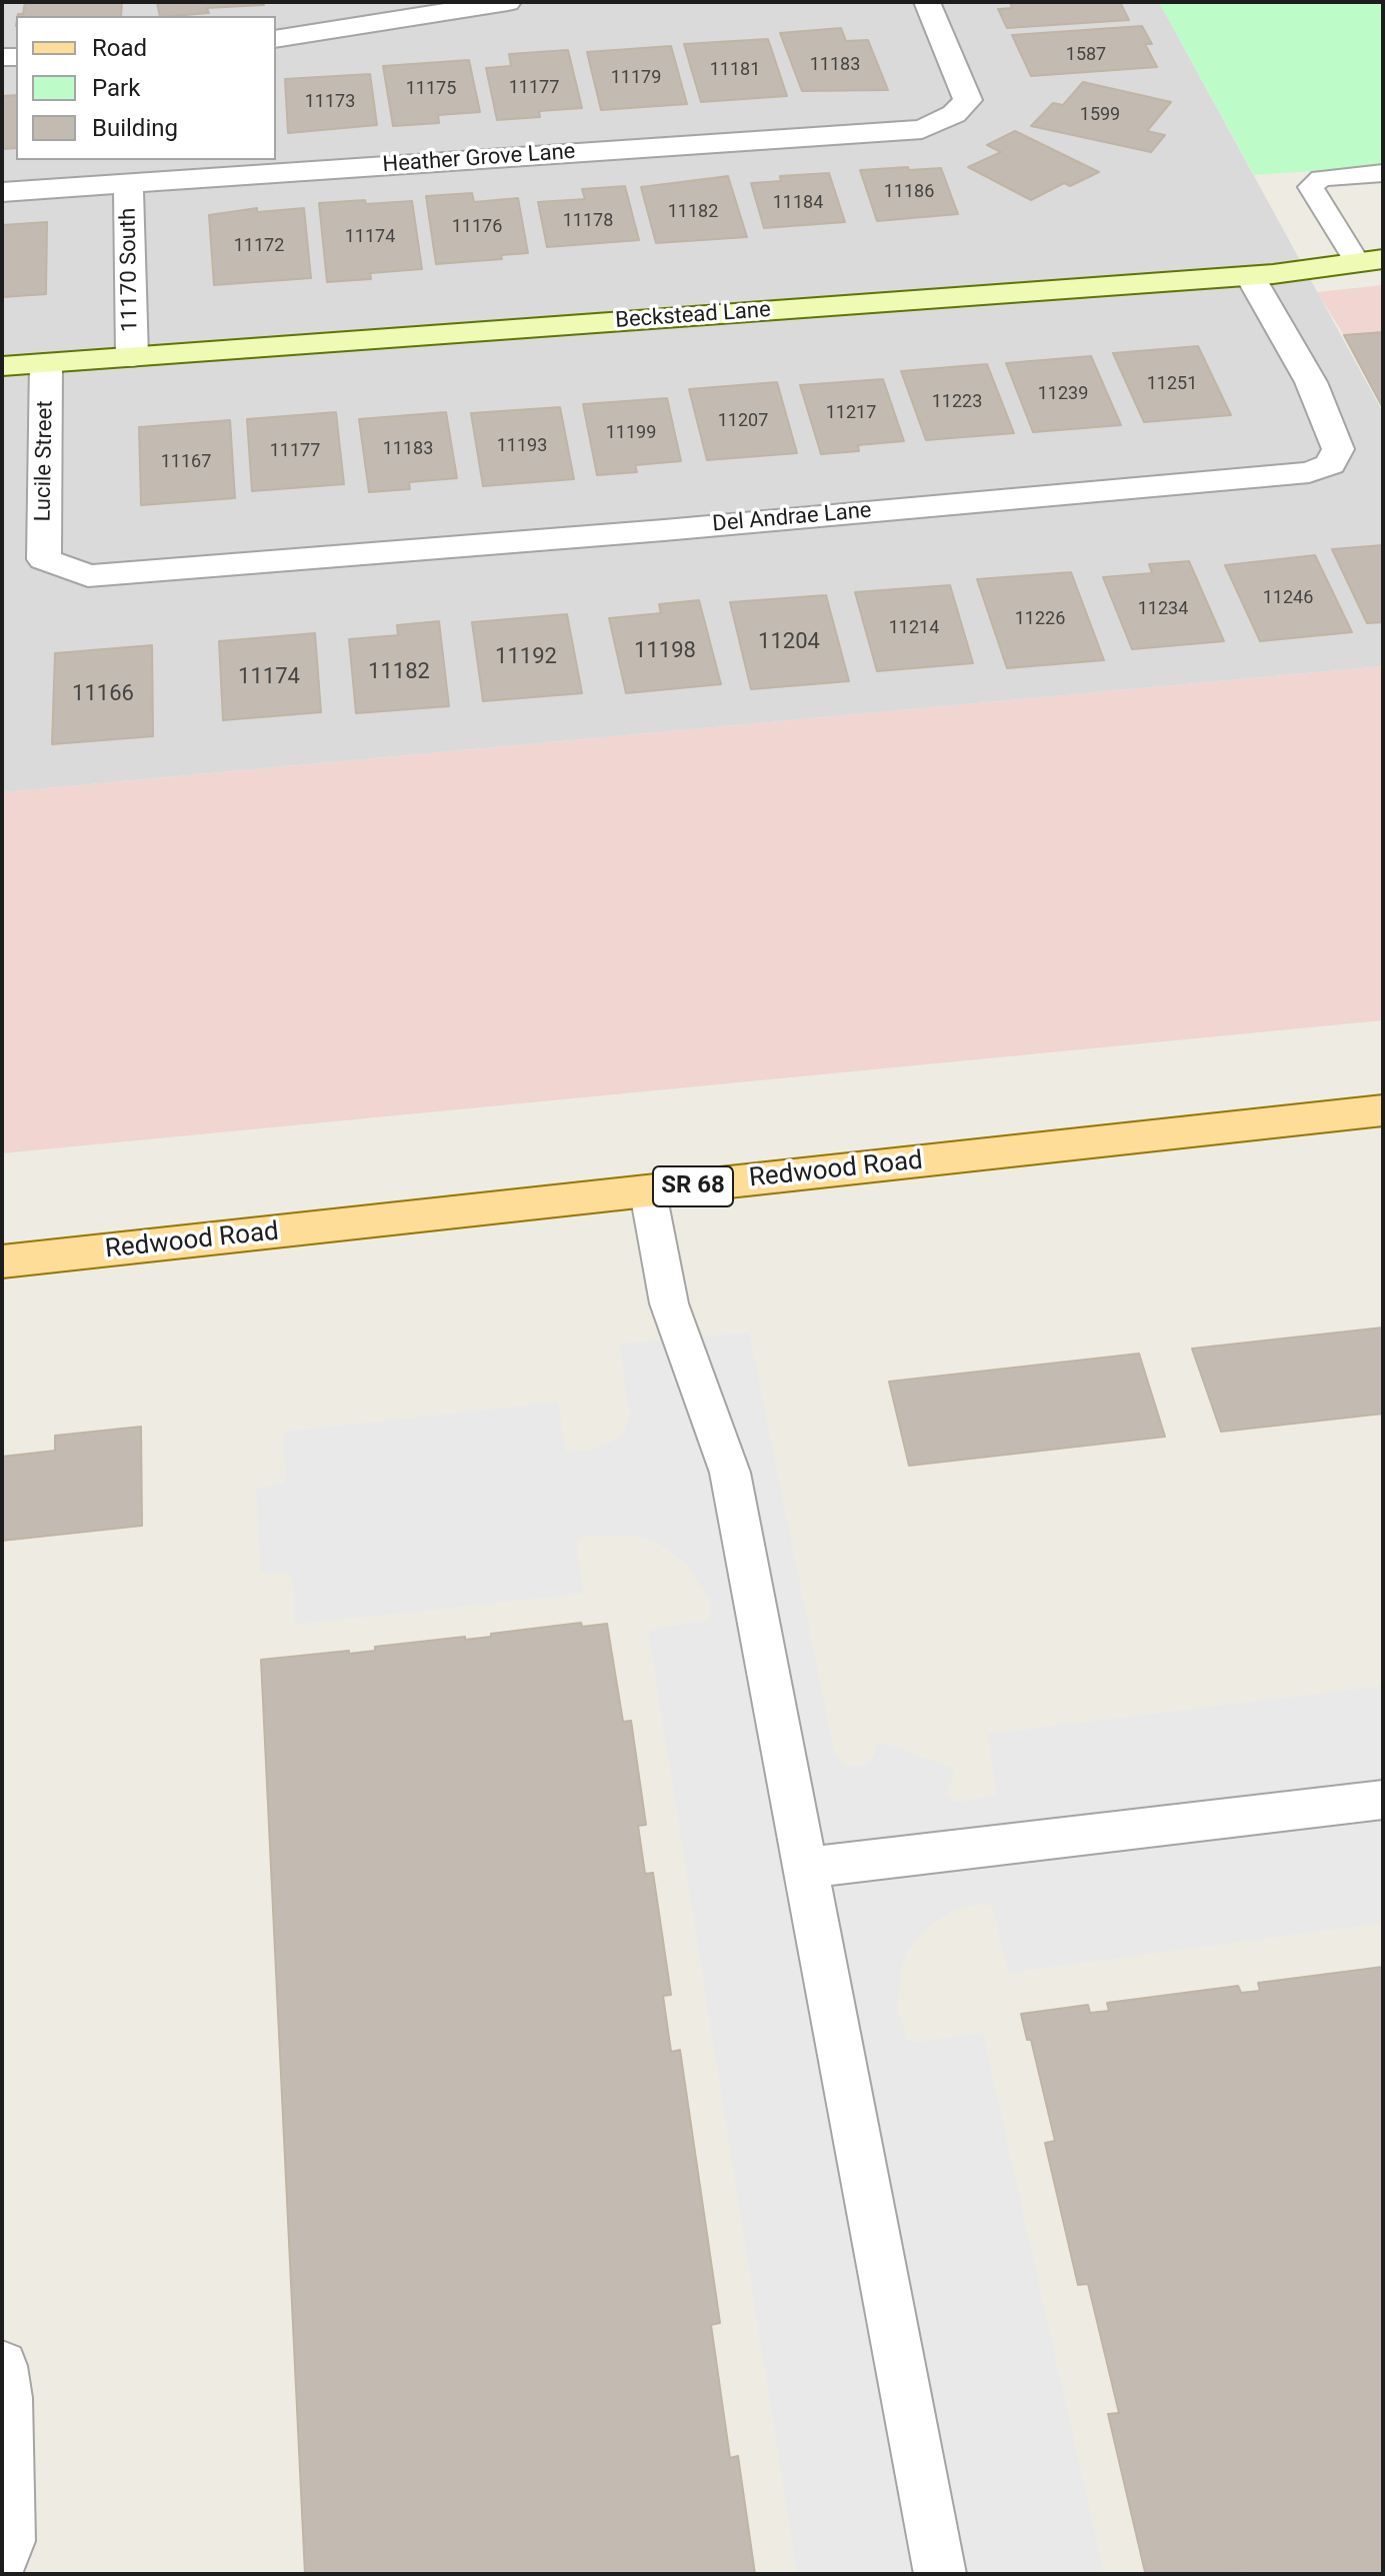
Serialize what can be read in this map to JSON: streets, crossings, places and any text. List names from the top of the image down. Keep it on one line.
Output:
{"streets":{"main road":["Redwood Road","SR 68"],"street":["Heather Grove Lane","11170 South","Beckstead Lane","Lucile Street","Del Andrae Lane"]},"crossings":[["Heather Grove Lane","11170 South"],["11170 South","Beckstead Lane"],["Beckstead Lane","Lucile Street"],["Beckstead Lane","Del Andrae Lane"],["Lucile Street","Del Andrae Lane"]],"house_numbers":["1587","11183","11181","11179","11177","11175","11173","1599","11186","11184","11182","11178","11176","11174","11172","11251","11239","11223","11217","11207","11199","11193","11183","11177","11167","11246","11234","11226","11214","11204","11198","11192","11182","11174","11166"],"legend":["Road","Park","Building"]}
